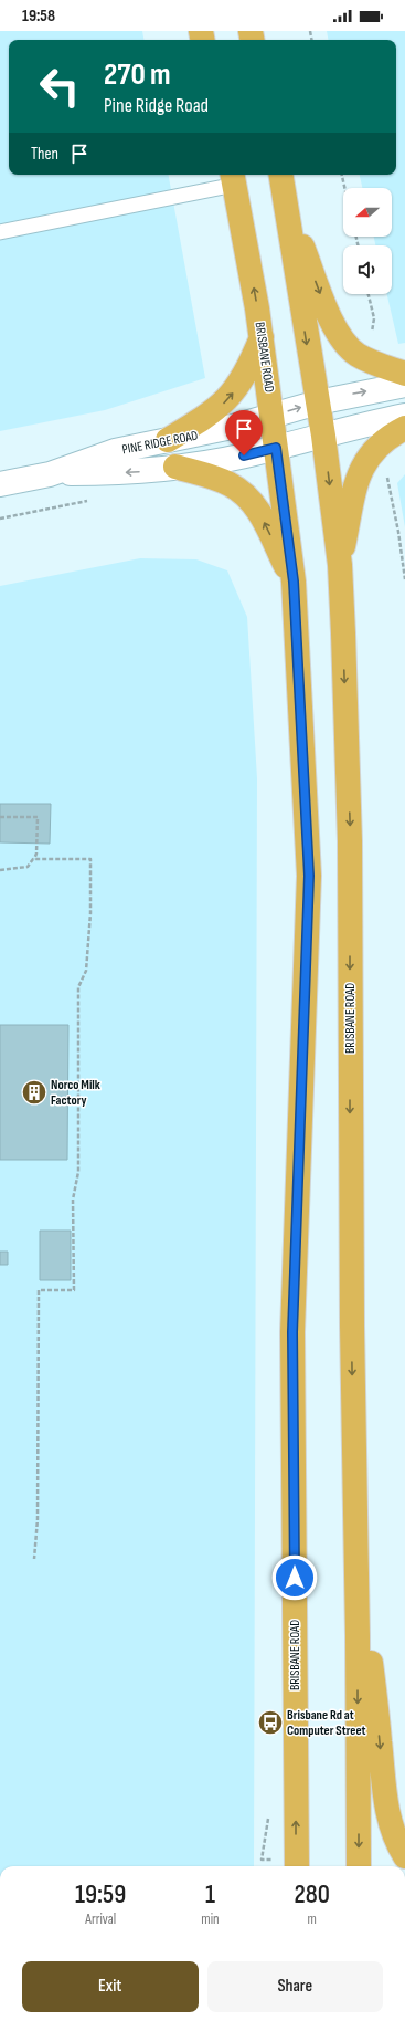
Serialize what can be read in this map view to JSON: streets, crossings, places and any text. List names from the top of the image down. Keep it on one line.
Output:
{"streets":{"highway":["BRISBANE ROAD"],"street":["PINE RIDGE ROAD"]},"crossings":[["BRISBANE ROAD","PINE RIDGE ROAD"]],"places":{"building":["Norco Milk Factory"],"bus stop":["Brisbane Rd at Computer Street"]},"north":"left","page":{"status":"19:58","turn":["270 m","Pine Ridge Road"],"then":"Then","eta":["19:59","Arrival","1","min","280","m"],"buttons":["Exit","Share"]}}
